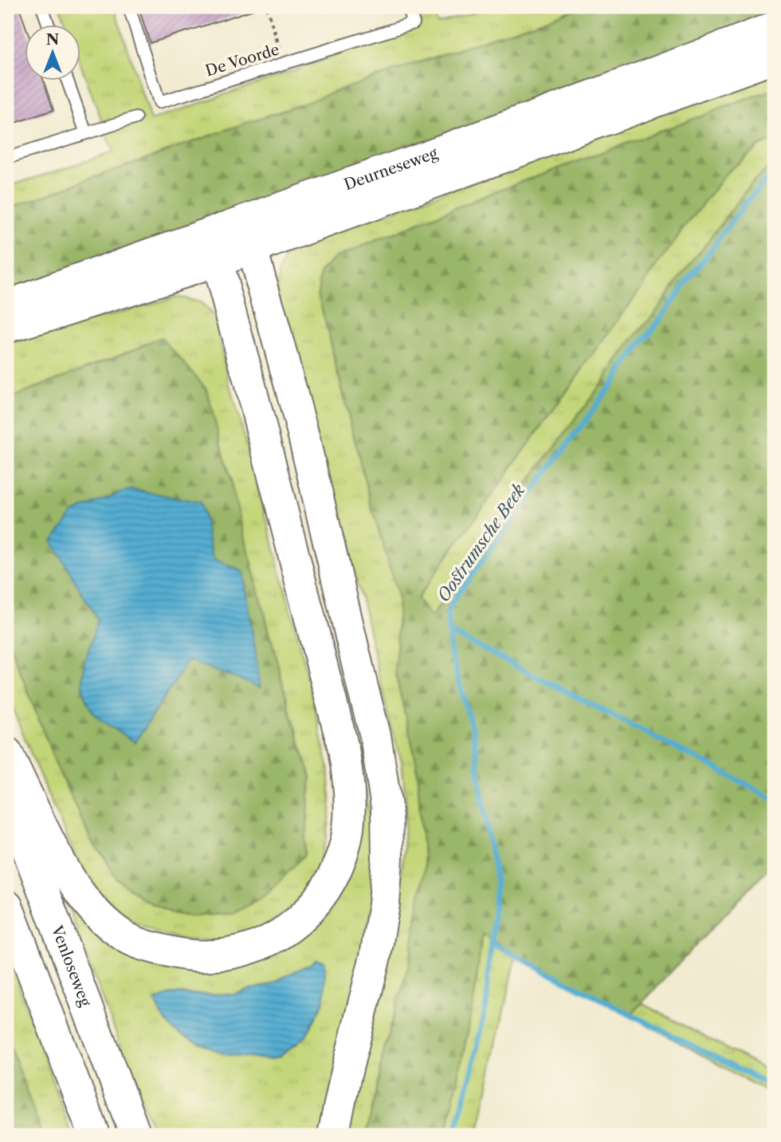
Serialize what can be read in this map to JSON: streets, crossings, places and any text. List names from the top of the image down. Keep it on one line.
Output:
{"streets":{"main road":["Deurneseweg","Venloseweg"],"lane":["De Voorde"]},"water":["Oostrumsche Beek"],"north":"top"}
